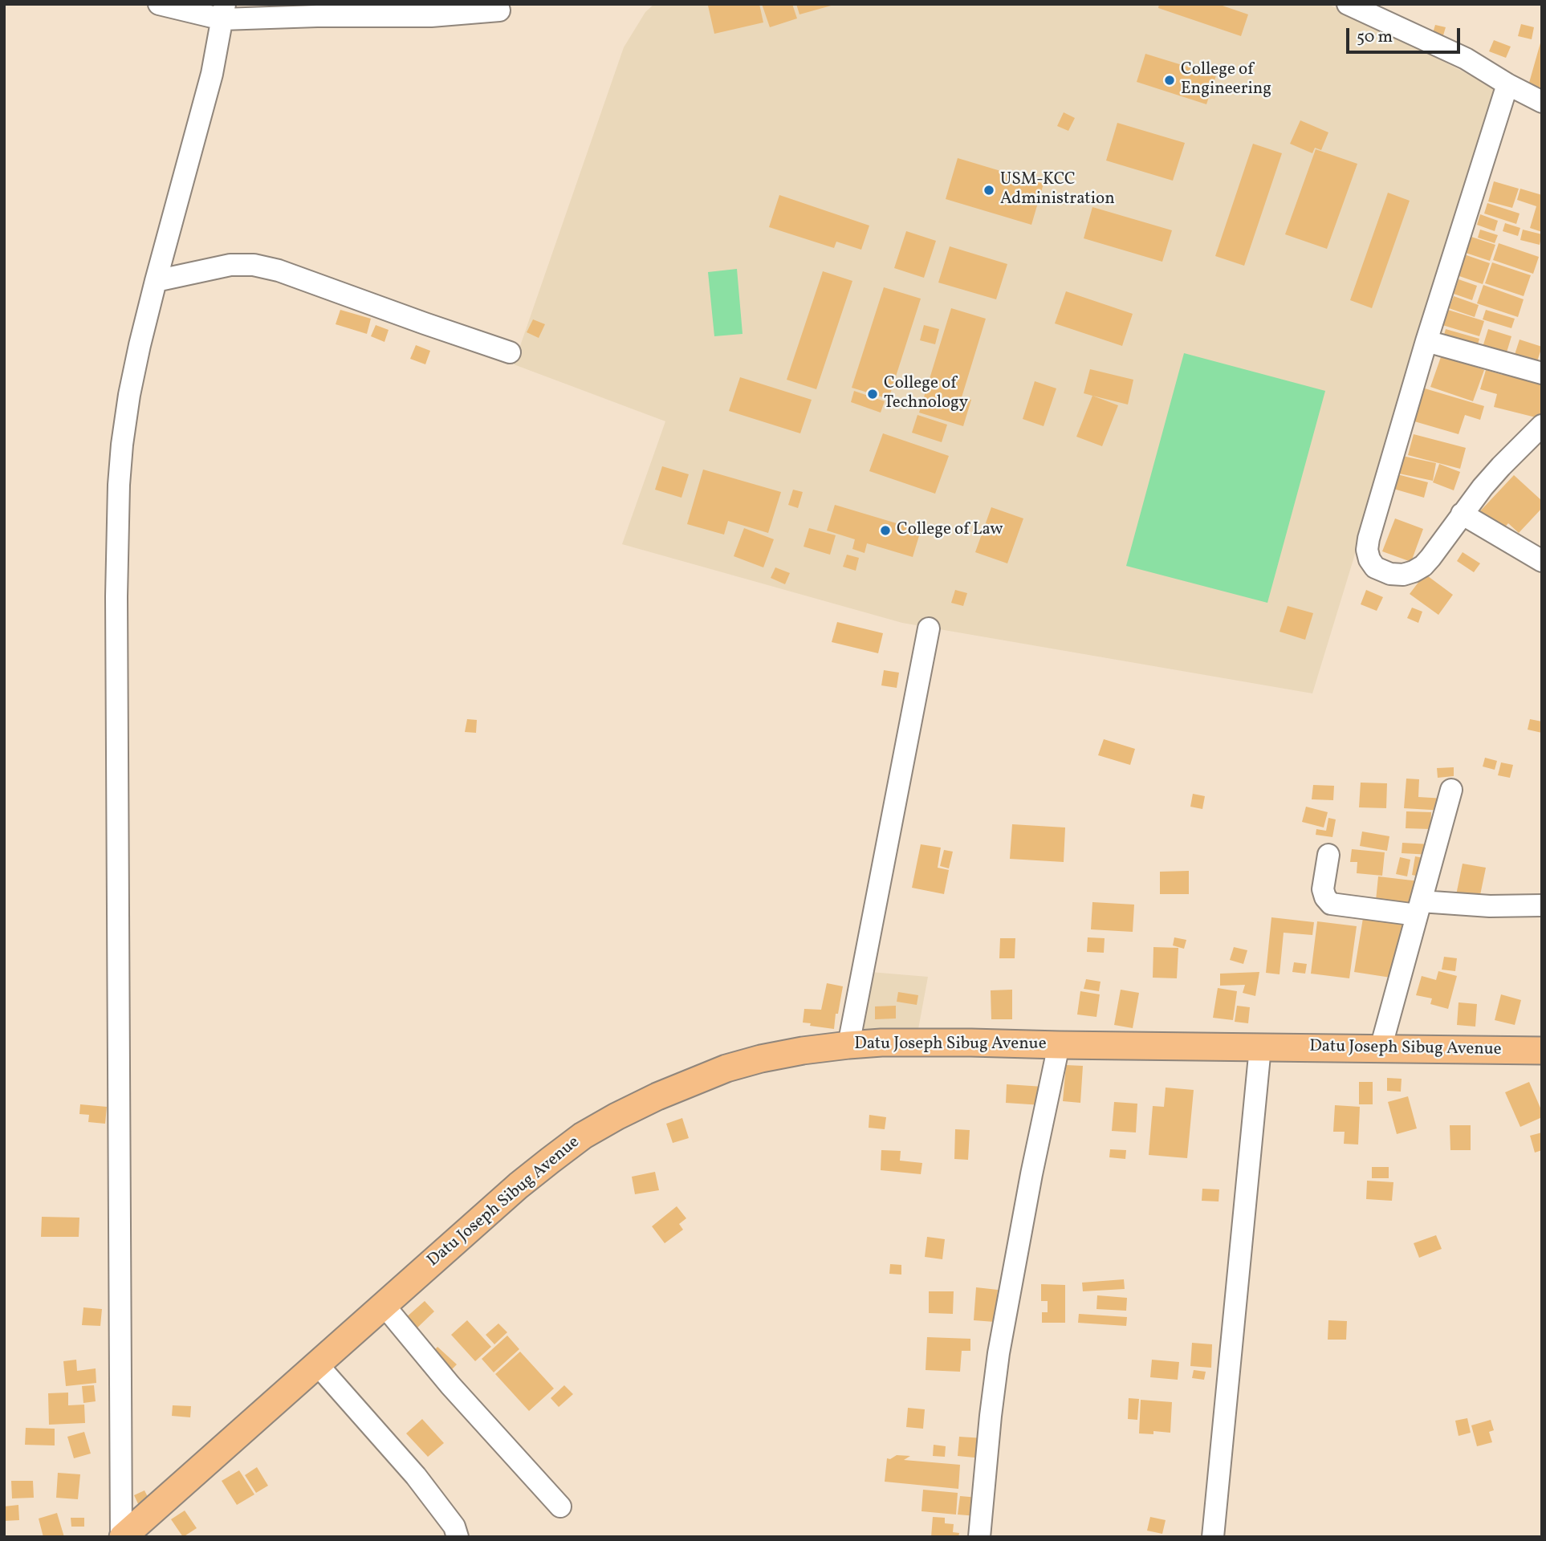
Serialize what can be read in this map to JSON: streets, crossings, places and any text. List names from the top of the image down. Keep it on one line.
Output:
{"streets":{"main road":["Datu Joseph Sibug Avenue"]},"places":["College of Engineering","USM-KCC Administration","College of Technology","College of Law"],"scale_bar":"50 m"}
